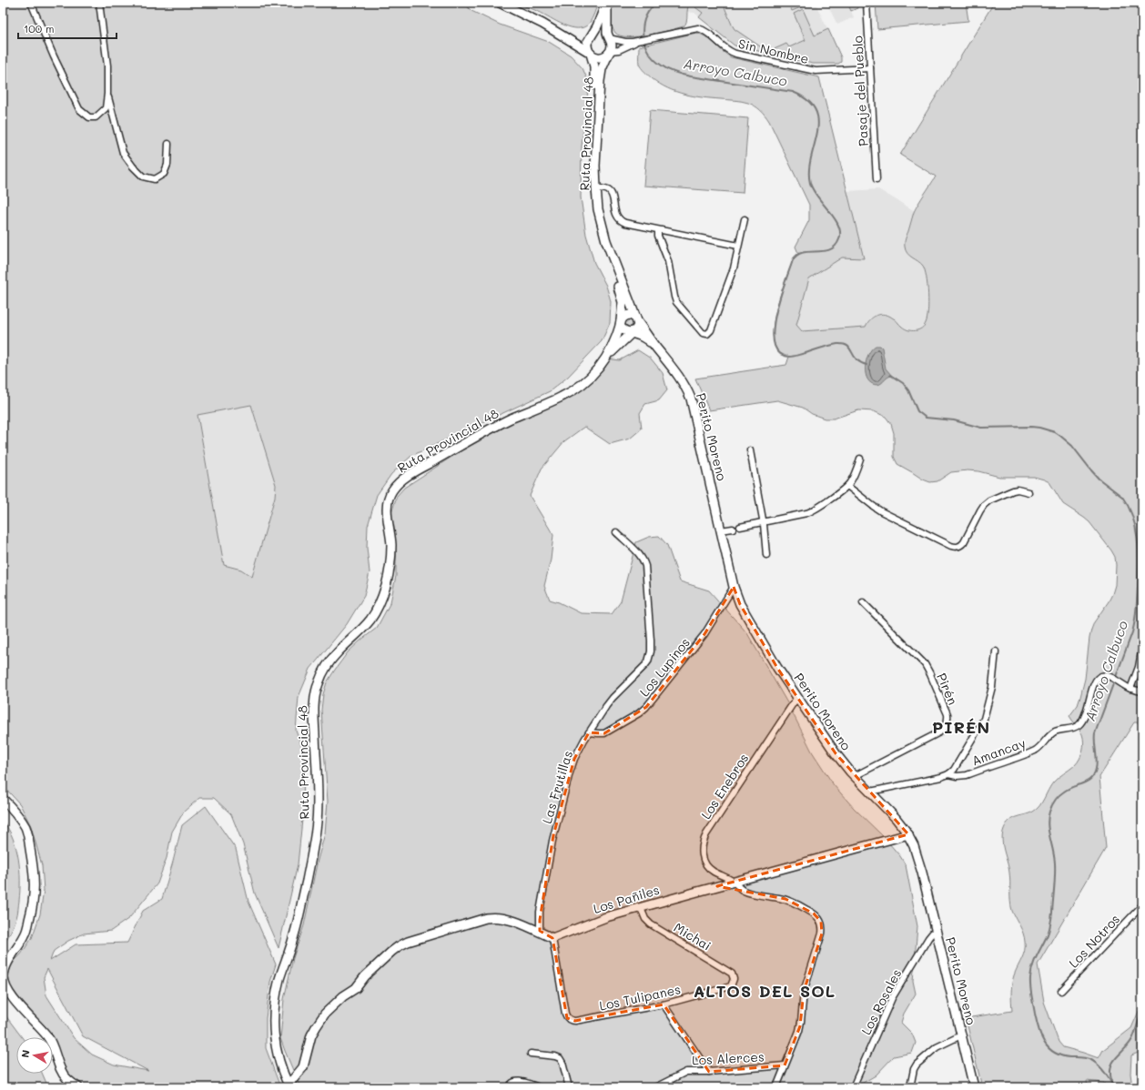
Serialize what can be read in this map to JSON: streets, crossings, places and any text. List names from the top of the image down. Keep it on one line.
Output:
{"streets":{"main road":["Ruta Provincial 48","Perito Moreno","Los Pañiles"],"street":["Sin Nombre","Pasaje del Pueblo","Los Lupinos","Pirén","Amancay","Los Enebros","Las Frutillas","Michai","Los Notros","Los Tulipanes","Los Rosales","Los Alerces"]},"crossings":[["Sin Nombre","Pasaje del Pueblo"],["Sin Nombre","Ruta Provincial 48"],["Ruta Provincial 48","Perito Moreno"],["Perito Moreno","Los Lupinos"],["Perito Moreno","Pirén"],["Perito Moreno","Los Enebros"],["Perito Moreno","Los Pañiles"],["Perito Moreno","Los Rosales"],["Los Lupinos","Las Frutillas"],["Los Enebros","Los Pañiles"],["Los Pañiles","Michai"],["Los Pañiles","Los Tulipanes"],["Michai","Los Tulipanes"]],"districts":["PIRÉN","ALTOS DEL SOL"],"water":["Arroyo Calbuco"],"scale_bar":"100 m","north":"left"}
